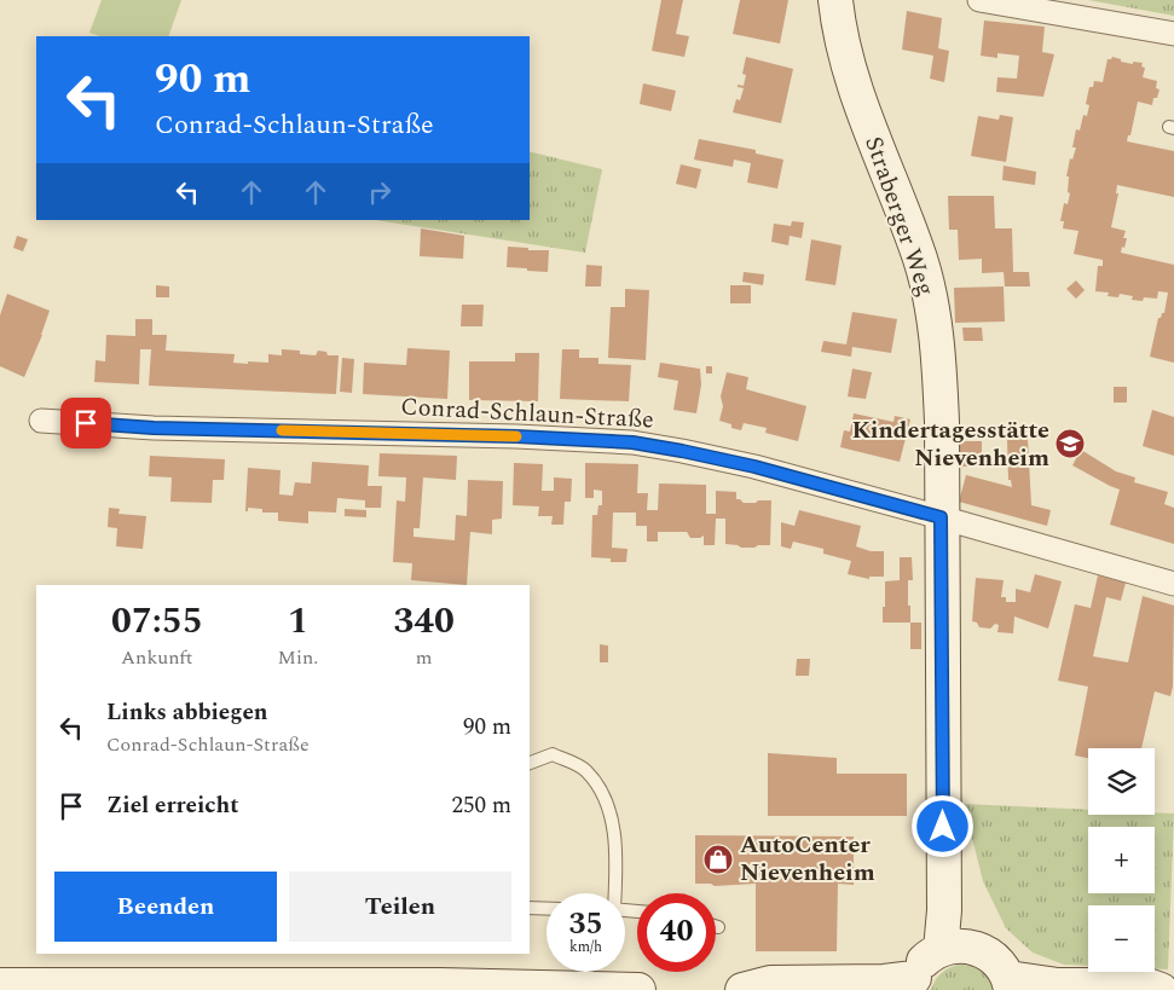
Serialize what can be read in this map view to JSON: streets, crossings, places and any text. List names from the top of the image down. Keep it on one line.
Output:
{"streets":{"main road":["Straberger Weg"],"street":["Conrad-Schlaun-Straße"]},"crossings":[["Straberger Weg","Conrad-Schlaun-Straße"]],"places":{"school or university":["Kindertagesstätte Nievenheim"],"shop":["AutoCenter Nievenheim"]},"page":{"turn":["90 m","Conrad-Schlaun-Straße"],"eta":["07:55","Ankunft","1","Min.","340","m"],"list":[{"name":"Links abbiegen","note":"Conrad-Schlaun-Straße","value":"90 m"},{"name":"Ziel erreicht","value":"250 m"}],"map_buttons":["+","−"],"buttons":["Beenden","Teilen"],"speed":"35 km/h","limit":"40"}}
